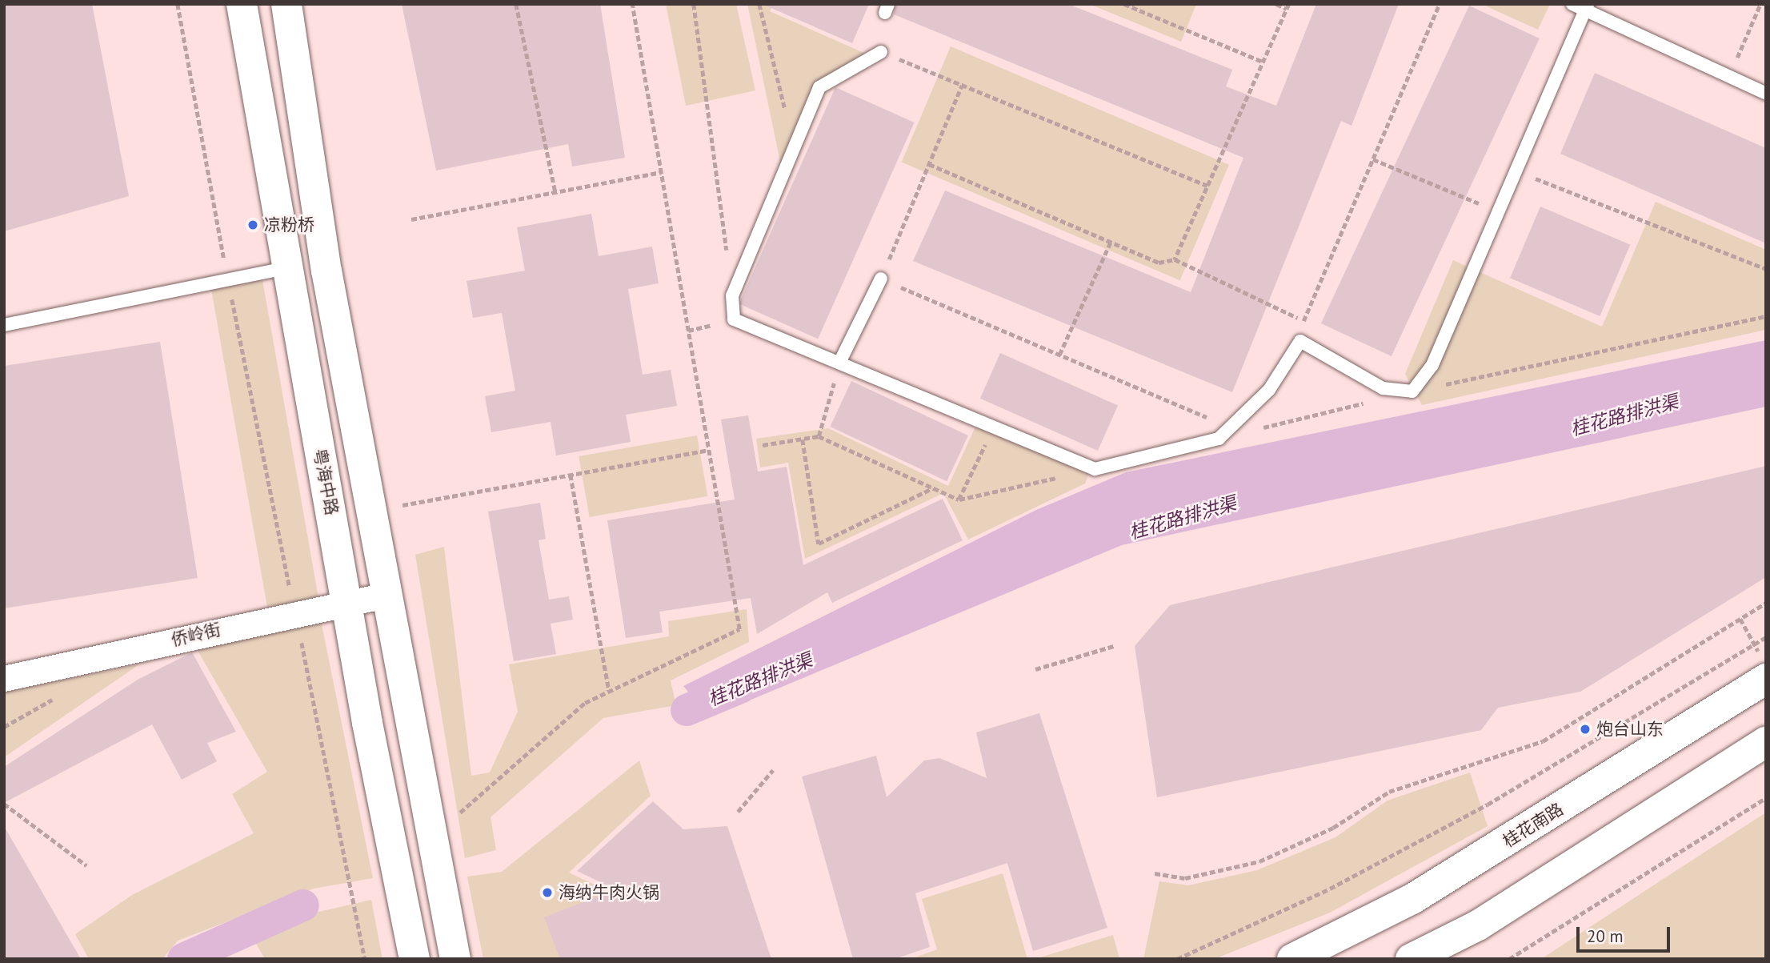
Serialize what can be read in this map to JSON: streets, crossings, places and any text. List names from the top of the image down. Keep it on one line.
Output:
{"streets":{"main road":["粤海中路","桂花南路"],"street":["侨岭街"]},"crossings":[["粤海中路","侨岭街"]],"water":["桂花路排洪渠"],"places":["凉粉桥","炮台山东","海纳牛肉火锅"],"scale_bar":"20 m"}
